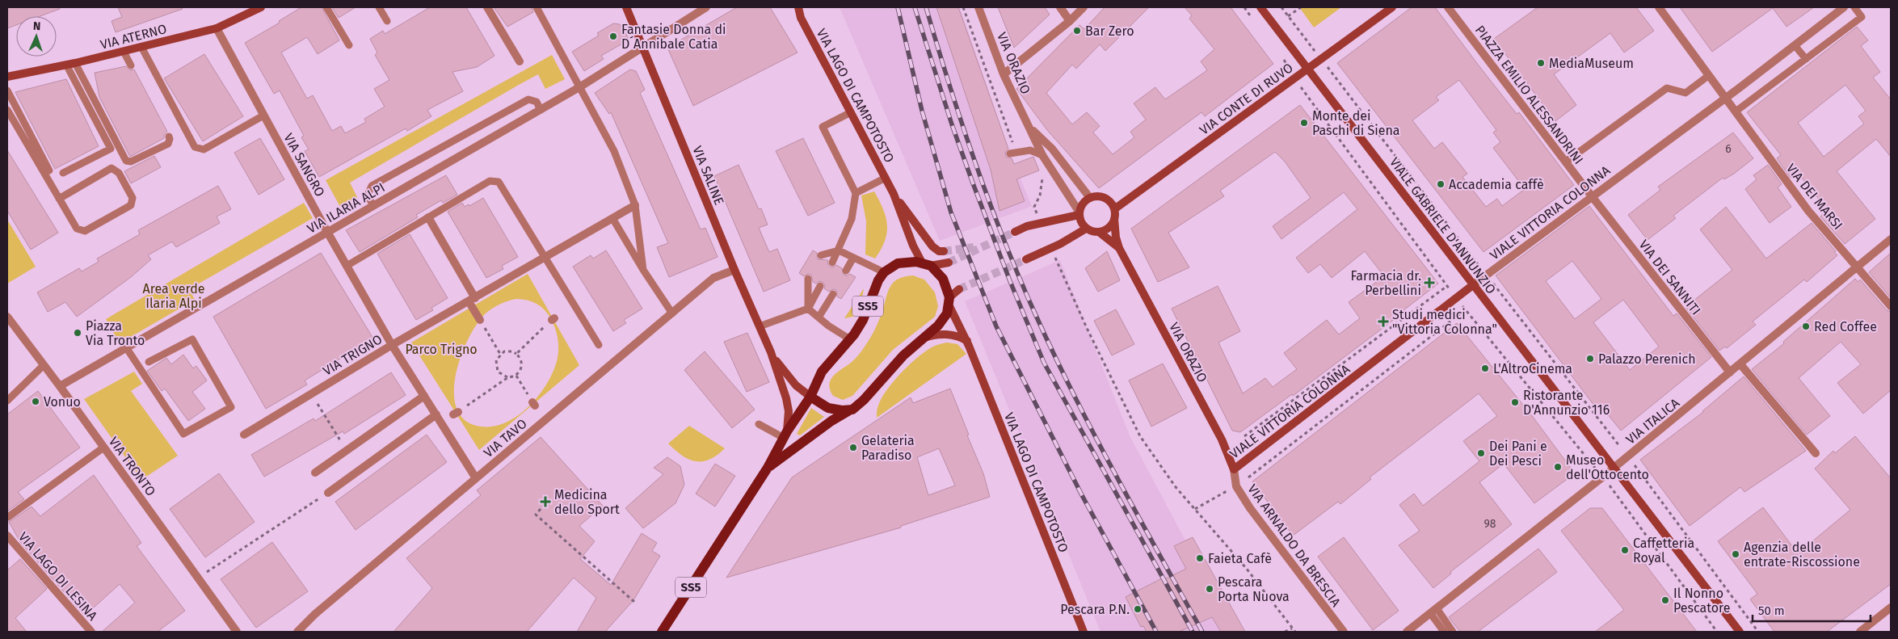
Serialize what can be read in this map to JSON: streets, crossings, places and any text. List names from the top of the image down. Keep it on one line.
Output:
{"streets":{"main road":["VIA ATERNO","VIA ORAZIO","VIA LAGO DI CAMPOTOSTO","VIA CONTE DI RUVO","VIA SALINE","VIALE VITTORIA COLONNA","VIALE GABRIELE D'ANNUNZIO","SS5"],"street":["PIAZZA EMILIO ALESSANDRINI","VIA SANGRO","VIA DEI MARSI","VIA ILARIA ALPI","VIA DEI SANNITI","VIA TRIGNO","VIA ITALICA","VIA TAVO","VIA TRONTO","VIA ARNALDO DA BRESCIA","VIA LAGO DI LESINA"]},"crossings":[["VIA ATERNO","VIA SANGRO"],["VIA ORAZIO","VIA CONTE DI RUVO"],["VIA ORAZIO","VIALE VITTORIA COLONNA"],["VIA ORAZIO","VIA ARNALDO DA BRESCIA"],["PIAZZA EMILIO ALESSANDRINI","VIALE VITTORIA COLONNA"],["PIAZZA EMILIO ALESSANDRINI","VIA DEI SANNITI"],["VIA LAGO DI CAMPOTOSTO","SS5"],["VIA CONTE DI RUVO","VIALE GABRIELE D'ANNUNZIO"],["VIA SANGRO","VIA ILARIA ALPI"],["VIA SANGRO","VIA TRIGNO"],["VIA SANGRO","VIA TAVO"],["VIA SALINE","VIA ILARIA ALPI"],["VIA SALINE","SS5"],["VIA SALINE","VIA TAVO"],["VIA DEI MARSI","VIALE VITTORIA COLONNA"],["VIA DEI MARSI","VIA ITALICA"],["VIA ILARIA ALPI","VIA TRONTO"],["VIALE VITTORIA COLONNA","VIALE GABRIELE D'ANNUNZIO"],["VIALE VITTORIA COLONNA","VIA DEI SANNITI"],["VIALE VITTORIA COLONNA","VIA ARNALDO DA BRESCIA"],["VIALE GABRIELE D'ANNUNZIO","VIA ITALICA"],["VIA DEI SANNITI","VIA ITALICA"]],"parks":["Area verde Ilaria Alpi","Parco Trigno"],"places":{"other":["Bar Zero","Fantasie Donna di D´Annibale Catia","MediaMuseum","Monte dei Paschi di Siena","Accademia caffè","Red Coffee","Piazza Via Tronto","Palazzo Perenich","L'AltroCinema","Vonuo","Ristorante D'Annunzio 116","Gelateria Paradiso","Dei Pani e Dei Pesci","Museo dell'Ottocento","Caffetteria Royal","Agenzia delle entrate-Riscossione","Faieta Cafè","Pescara Porta Nuova","Il Nonno Pescatore","Pescara P.N."],"health":["Farmacia dr. Perbellini","Studi medici \"Vittoria Colonna\"","Medicina dello Sport"]},"house_numbers":["6","98"],"scale_bar":"50 m","north":"top"}
